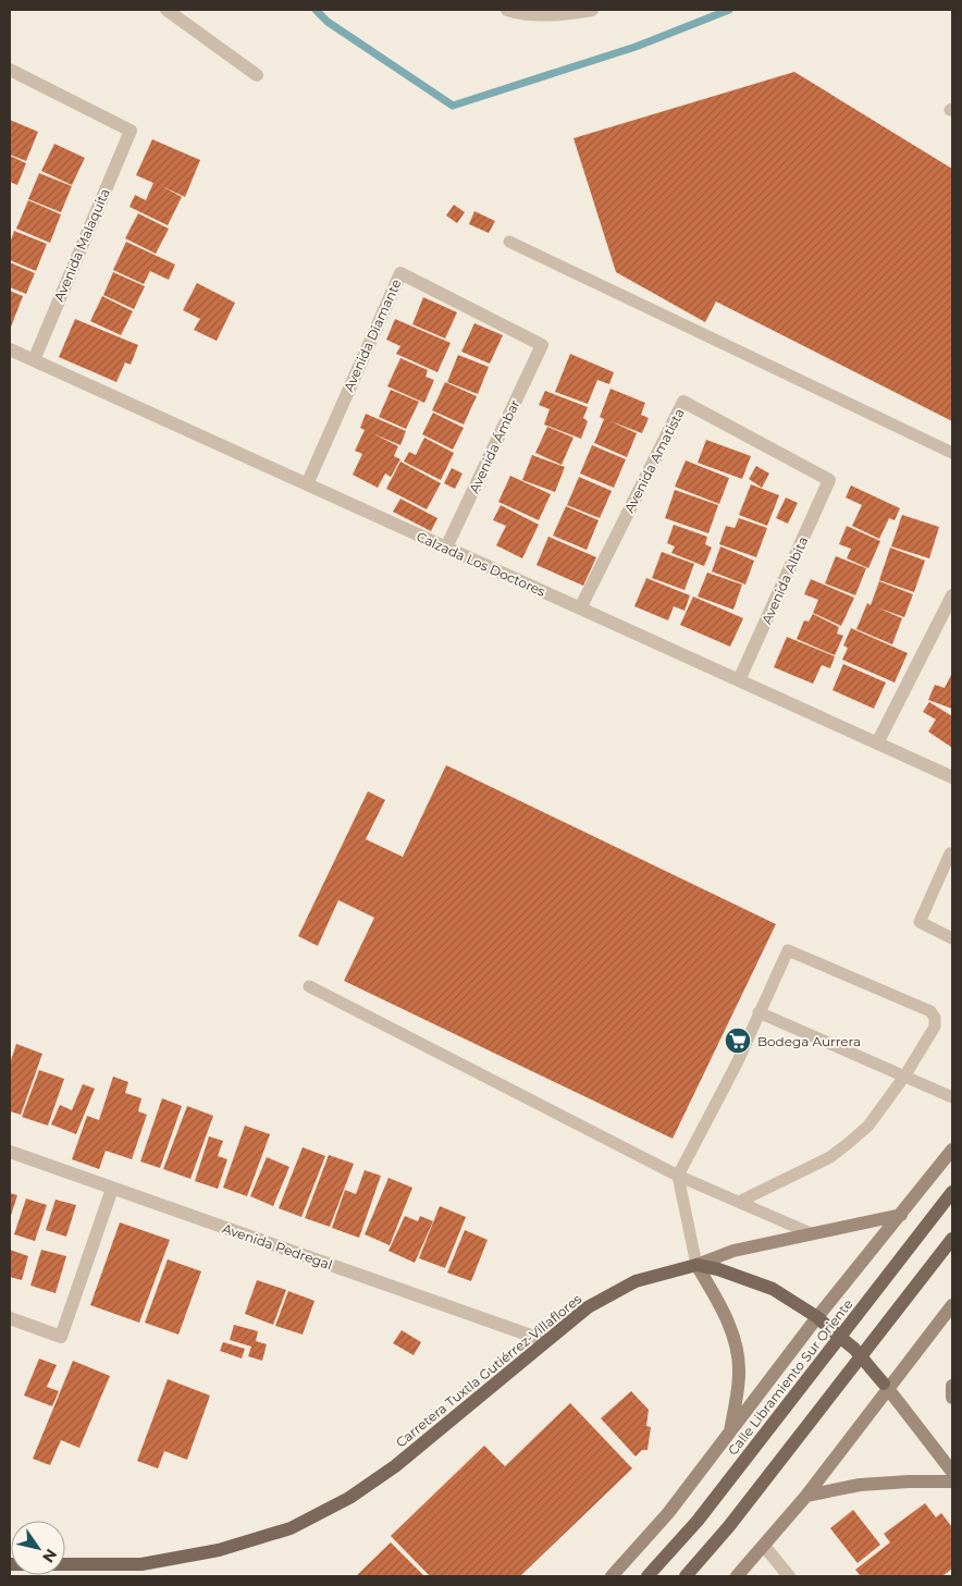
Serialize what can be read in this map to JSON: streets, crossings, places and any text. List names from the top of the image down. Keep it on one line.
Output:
{"streets":{"main road":["Carretera Tuxtla Gutiérrez-Villaflores","Calle Libramiento Sur Oriente"],"street":["Avenida Malaquita","Avenida Diamante","Avenida Ámbar","Avenida Amatista","Calzada Los Doctores","Avenida Albita","Avenida Pedregal"]},"crossings":[["Avenida Malaquita","Calzada Los Doctores"],["Avenida Diamante","Avenida Ámbar"],["Avenida Diamante","Calzada Los Doctores"],["Avenida Ámbar","Calzada Los Doctores"],["Avenida Amatista","Calzada Los Doctores"],["Avenida Amatista","Avenida Albita"],["Calzada Los Doctores","Avenida Albita"],["Avenida Pedregal","Carretera Tuxtla Gutiérrez-Villaflores"]],"places":{"supermarket":["Bodega Aurrera"]},"north":"bottom right"}
